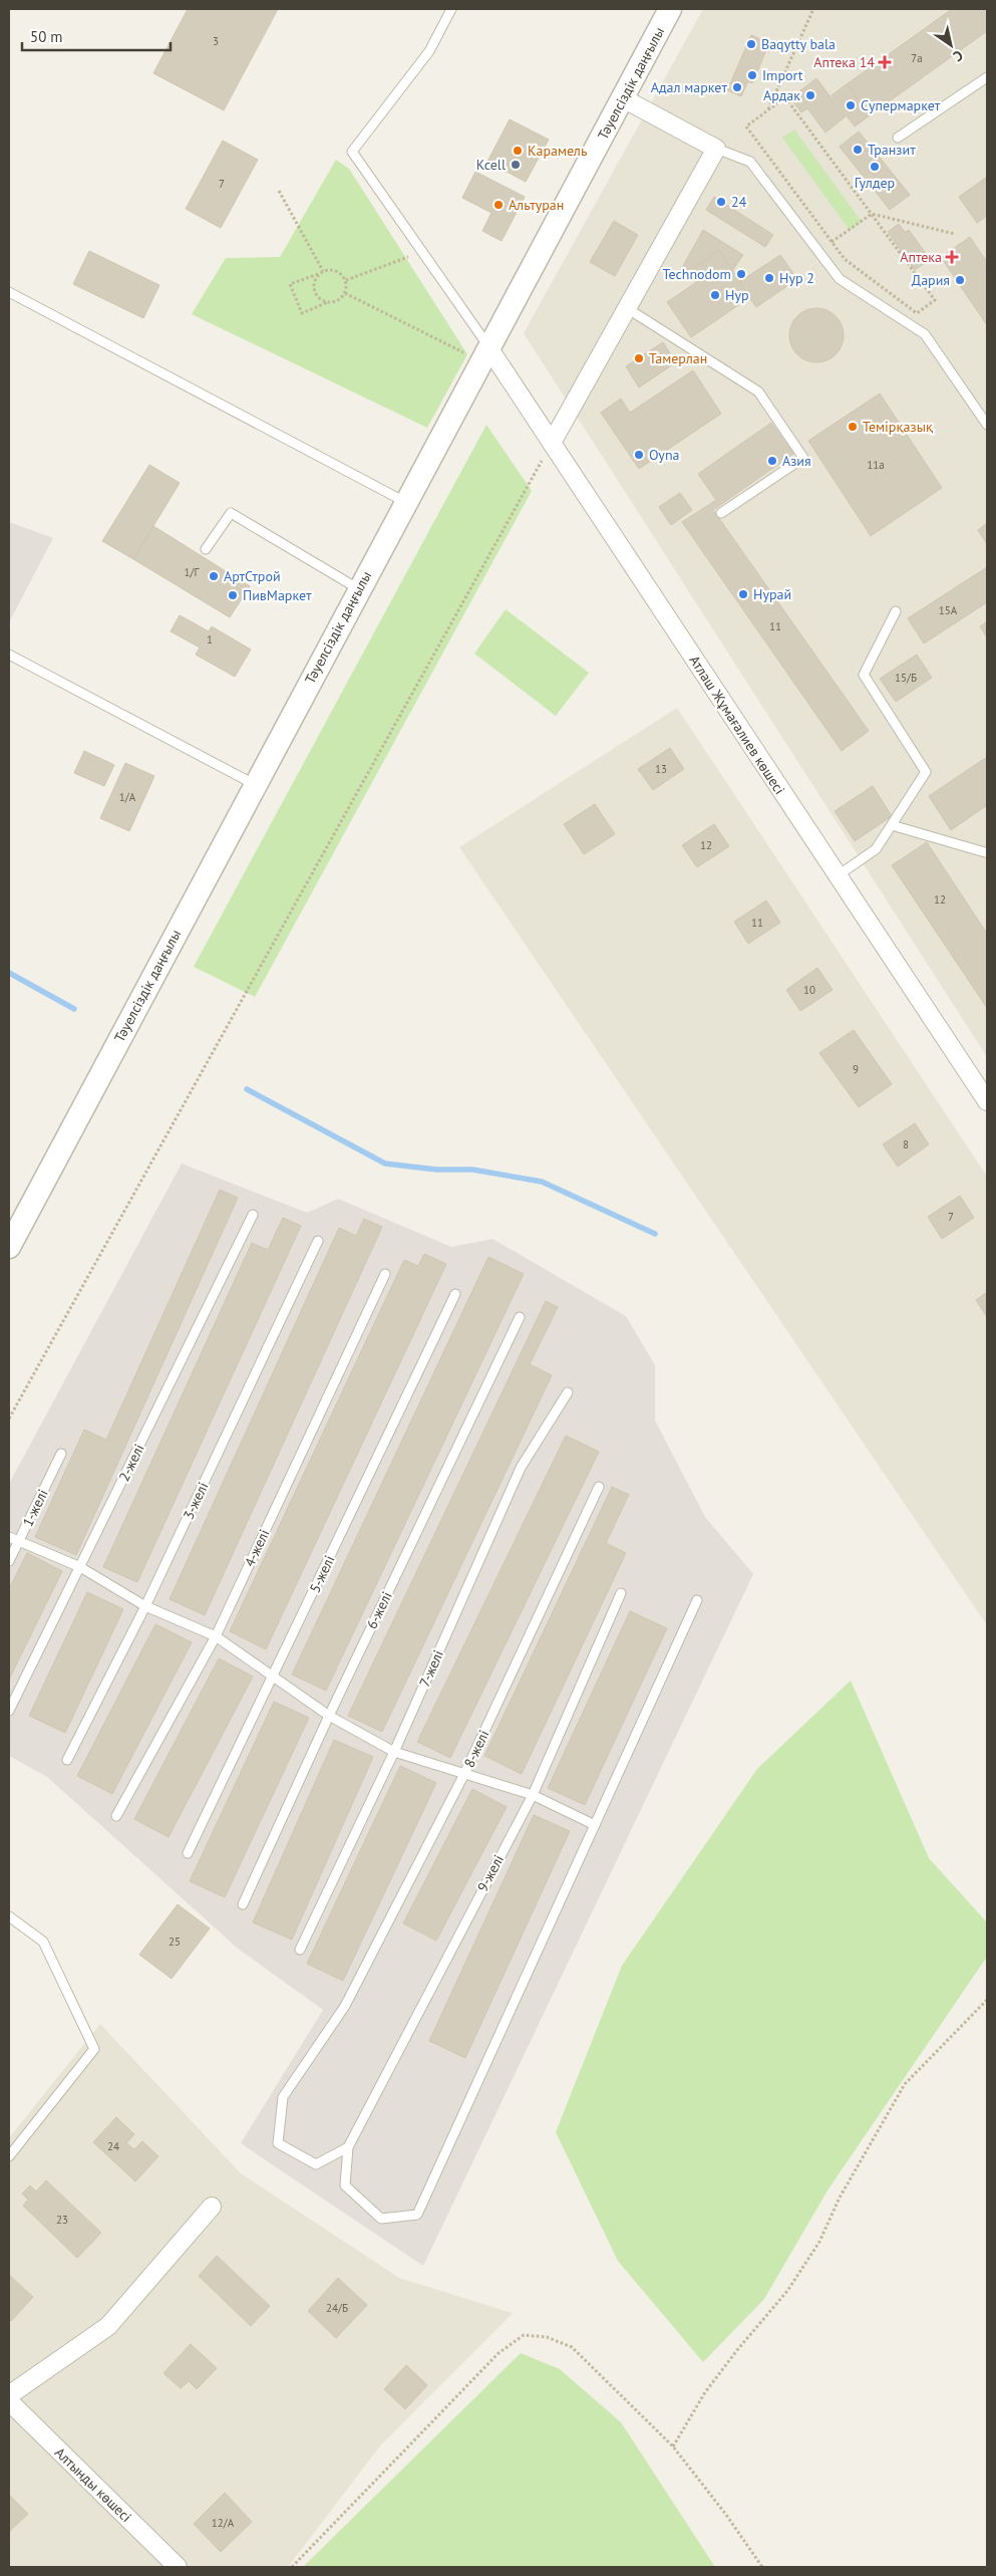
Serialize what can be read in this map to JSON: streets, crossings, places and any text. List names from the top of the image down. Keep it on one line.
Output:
{"streets":{"street":["Тәуелсіздік даңғылы","Атлаш Жұмағалиев көшесі","Алтынды көшесі"],"lane":["2-желі","3-желі","1-желі","4-желі","5-желі","6-желі","7-желі","8-желі","9-желі"]},"crossings":[["Тәуелсіздік даңғылы","Атлаш Жұмағалиев көшесі"],["8-желі","9-желі"]],"places":{"other":["Baqytty bala","Import","Адал маркет","Ардак","Супермаркет","Транзит","Карамель","Kcell","Гулдер","24","Альтуран","Technodom","Нур 2","Дария","Нур","Тамерлан","Темірқазық","Oyna","Азия","АртСтрой","Нурай","ПивМаркет"],"health":["Аптека 14","Аптека"]},"house_numbers":["3","7а","7","11а","1/Г","15А","11","1","15/Б","13","1/А","12","12","11","10","9","8","7","25","24","23","24/Б","12/А"],"scale_bar":"50 m","north":"bottom right"}
